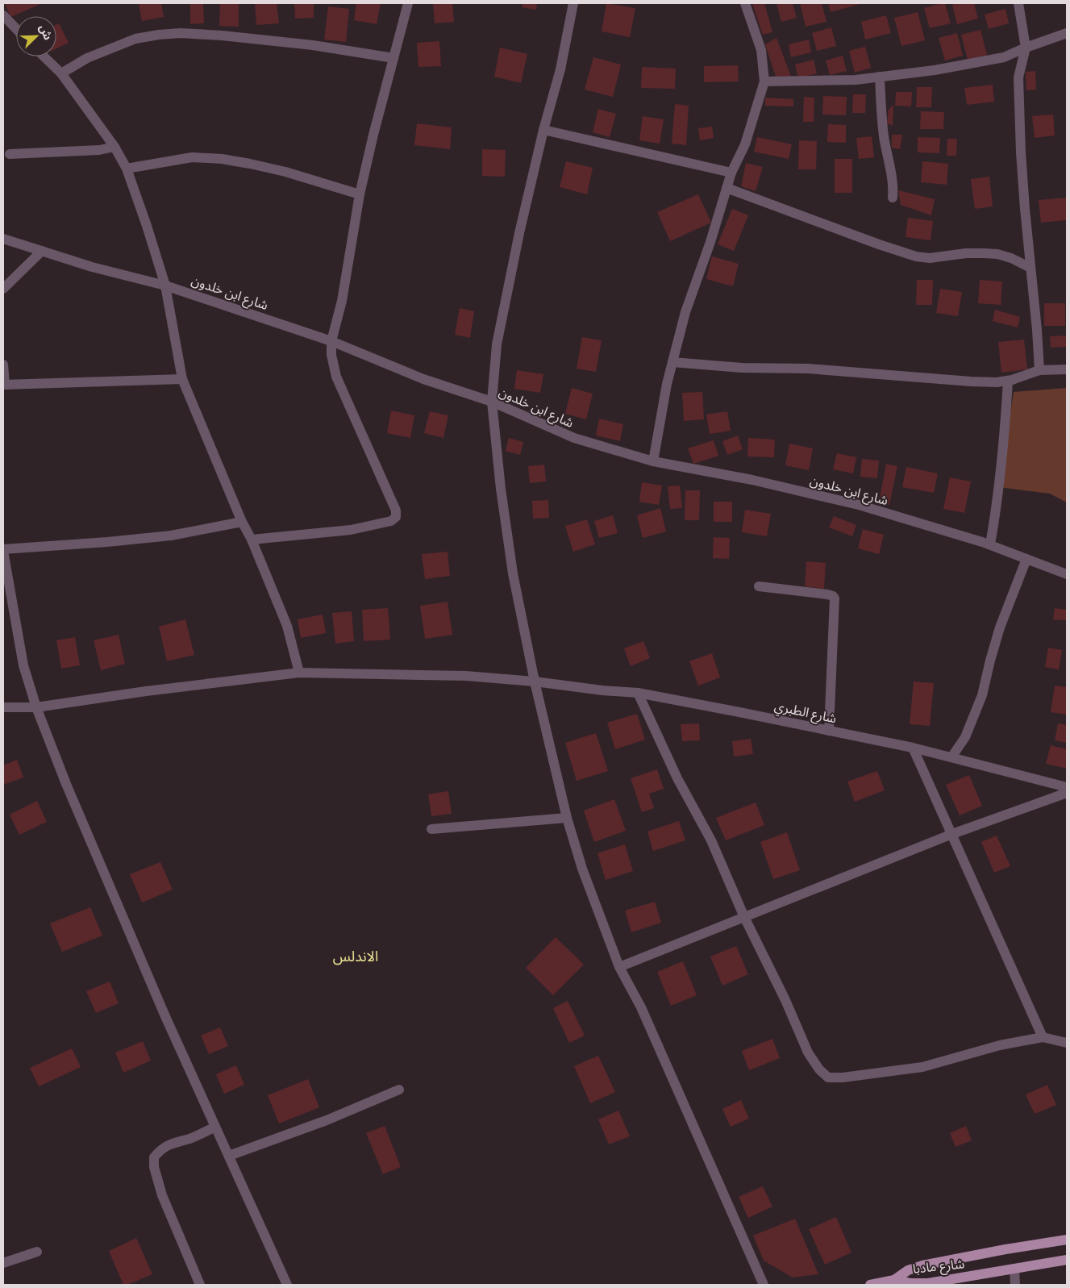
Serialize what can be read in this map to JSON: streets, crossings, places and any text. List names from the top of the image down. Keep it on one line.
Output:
{"streets":{"main road":["شارع مادبا"],"street":["شارع ابن خلدون","شارع الطبري"]},"districts":["الاندلس"],"north":"top right"}
